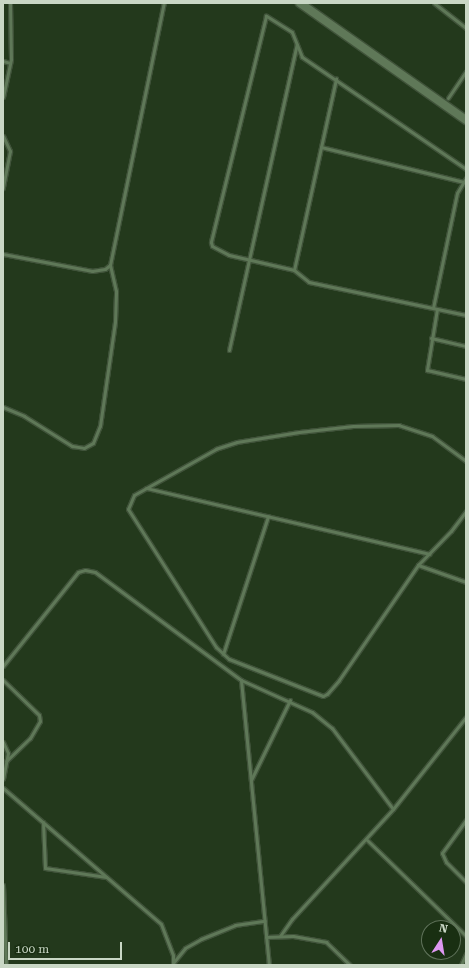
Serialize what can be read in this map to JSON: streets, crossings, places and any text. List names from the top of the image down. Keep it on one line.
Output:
{"scale_bar":"100 m","north":"top"}
